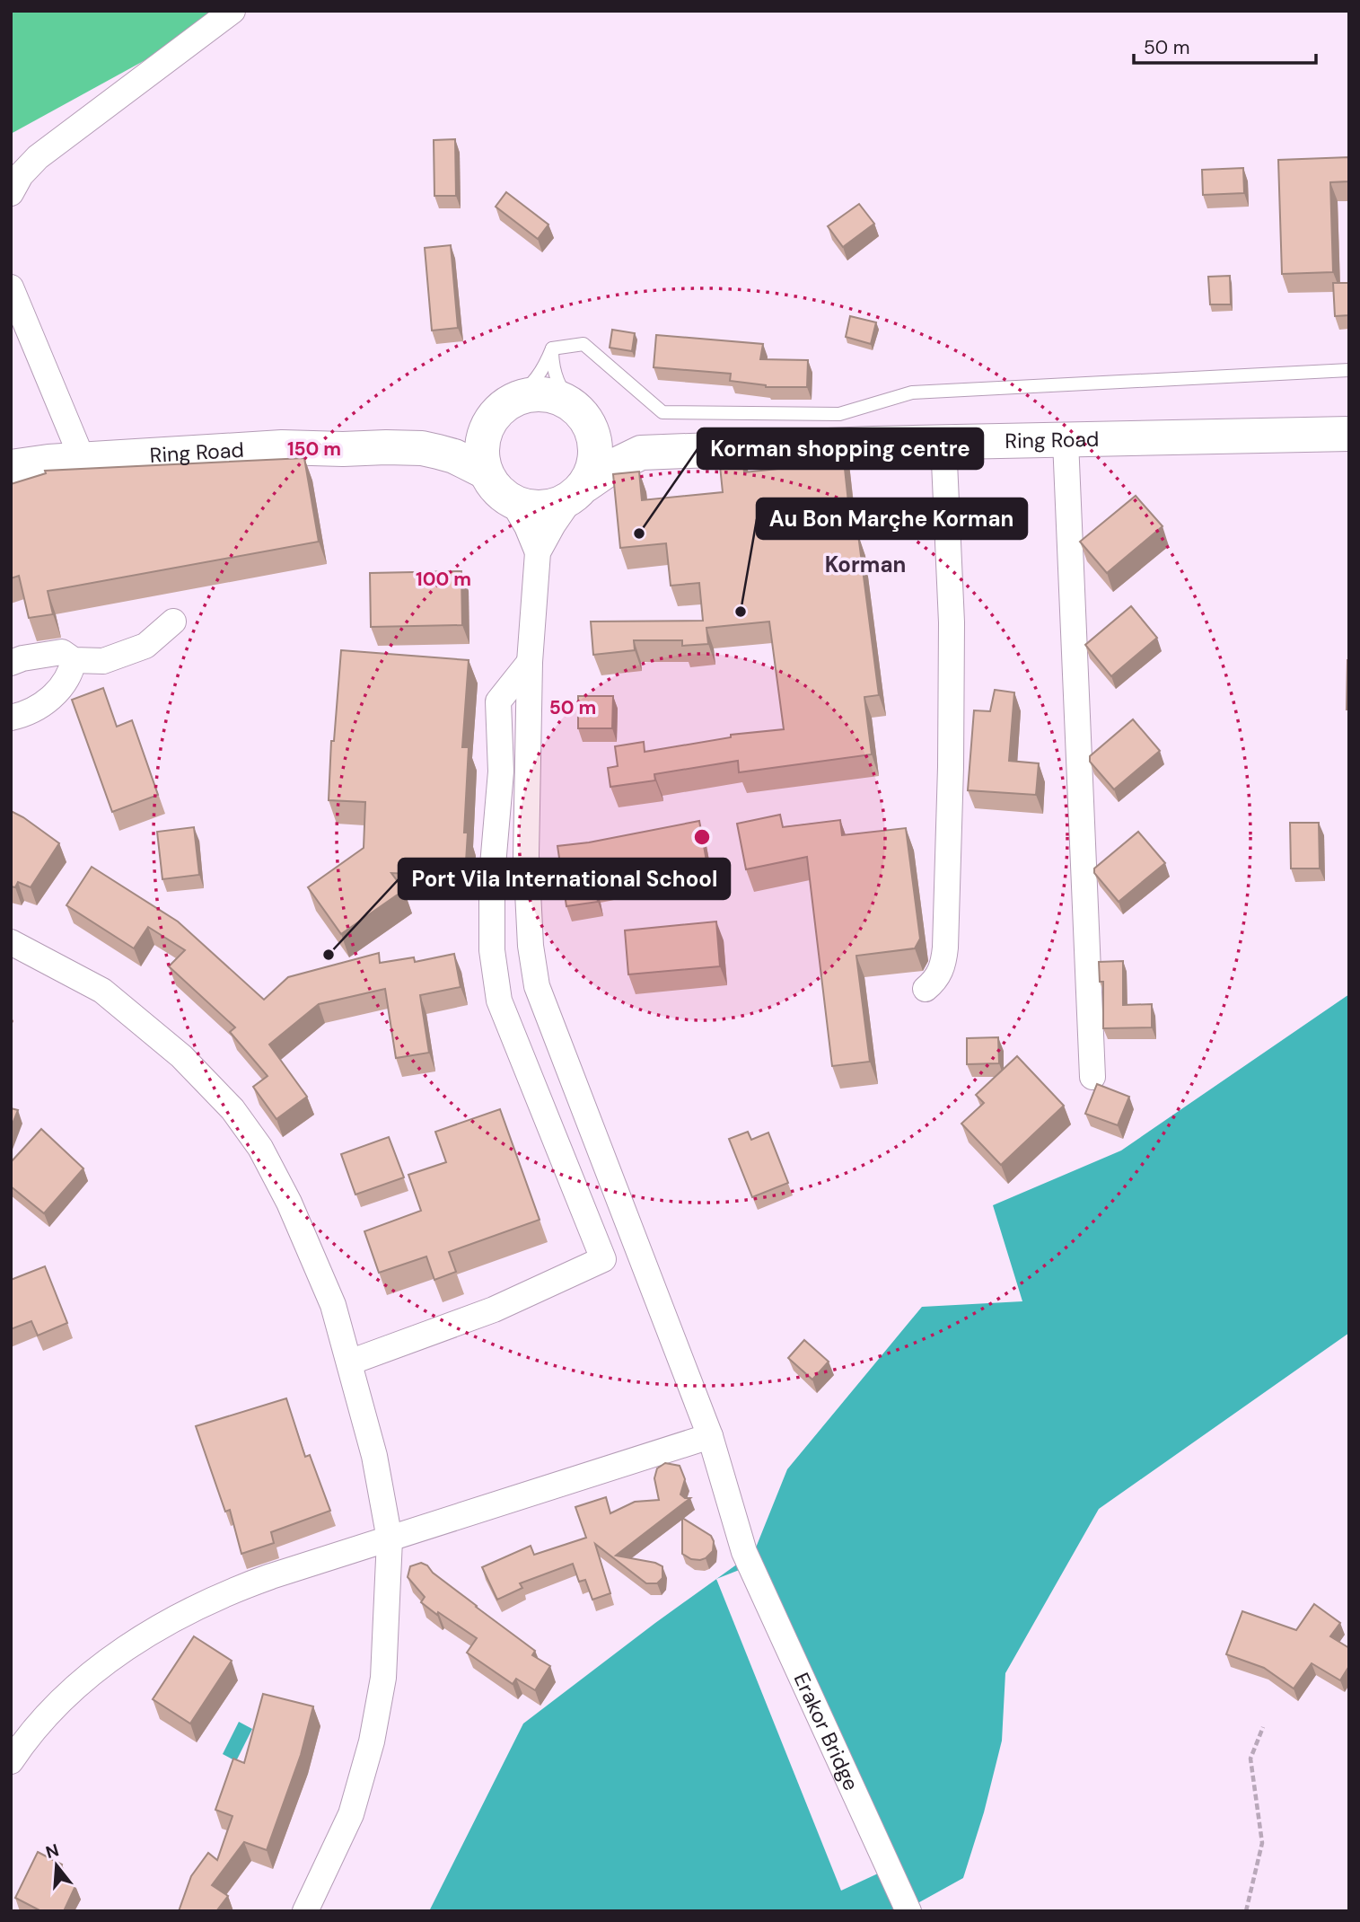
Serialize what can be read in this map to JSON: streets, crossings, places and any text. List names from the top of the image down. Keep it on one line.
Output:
{"streets":{"main road":["Ring Road"],"street":["Erakor Bridge"]},"districts":["Korman"],"places":["Korman shopping centre","Au Bon Marçhe Korman","Port Vila International School"],"scale_bar":"50 m","north":"top","rings":["150 m","100 m","50 m"]}
